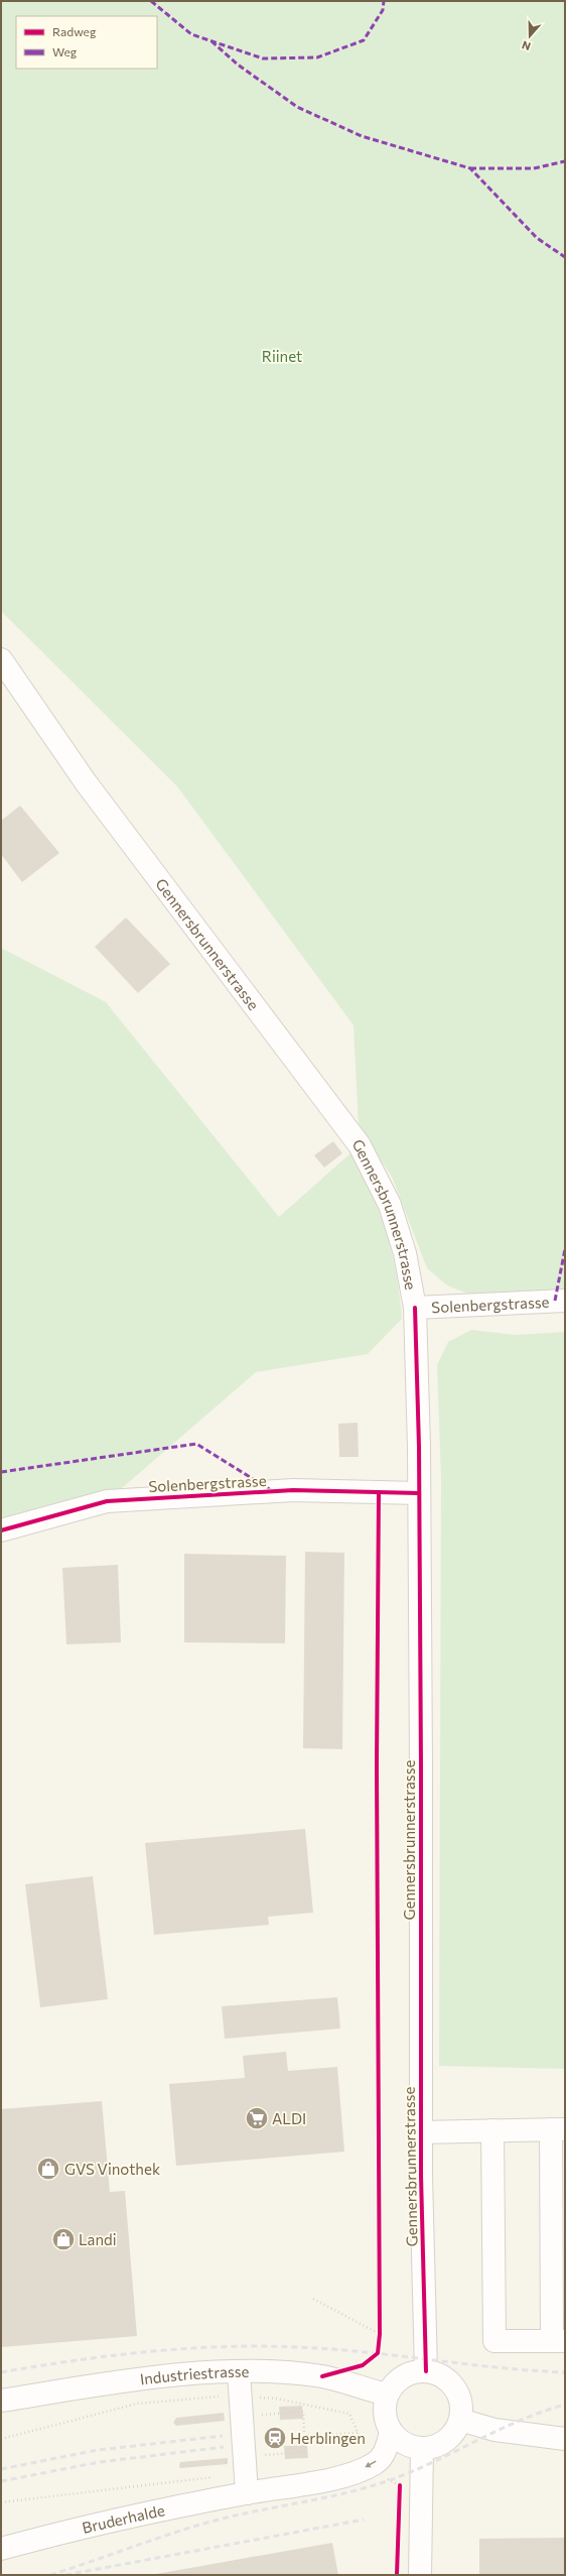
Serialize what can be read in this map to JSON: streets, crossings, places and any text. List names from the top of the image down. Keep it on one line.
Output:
{"streets":{"street":["Gennersbrunnerstrasse","Solenbergstrasse","Industriestrasse","Bruderhalde"]},"crossings":[["Gennersbrunnerstrasse","Solenbergstrasse"],["Gennersbrunnerstrasse","Industriestrasse"],["Gennersbrunnerstrasse","Bruderhalde"],["Industriestrasse","Bruderhalde"]],"one_way":["Bruderhalde"],"parks":["Riinet"],"places":{"supermarket":["ALDI"],"shop":["GVS Vinothek","Landi"],"station":["Herblingen"]},"legend":["Radweg","Weg"],"north":"bottom"}
